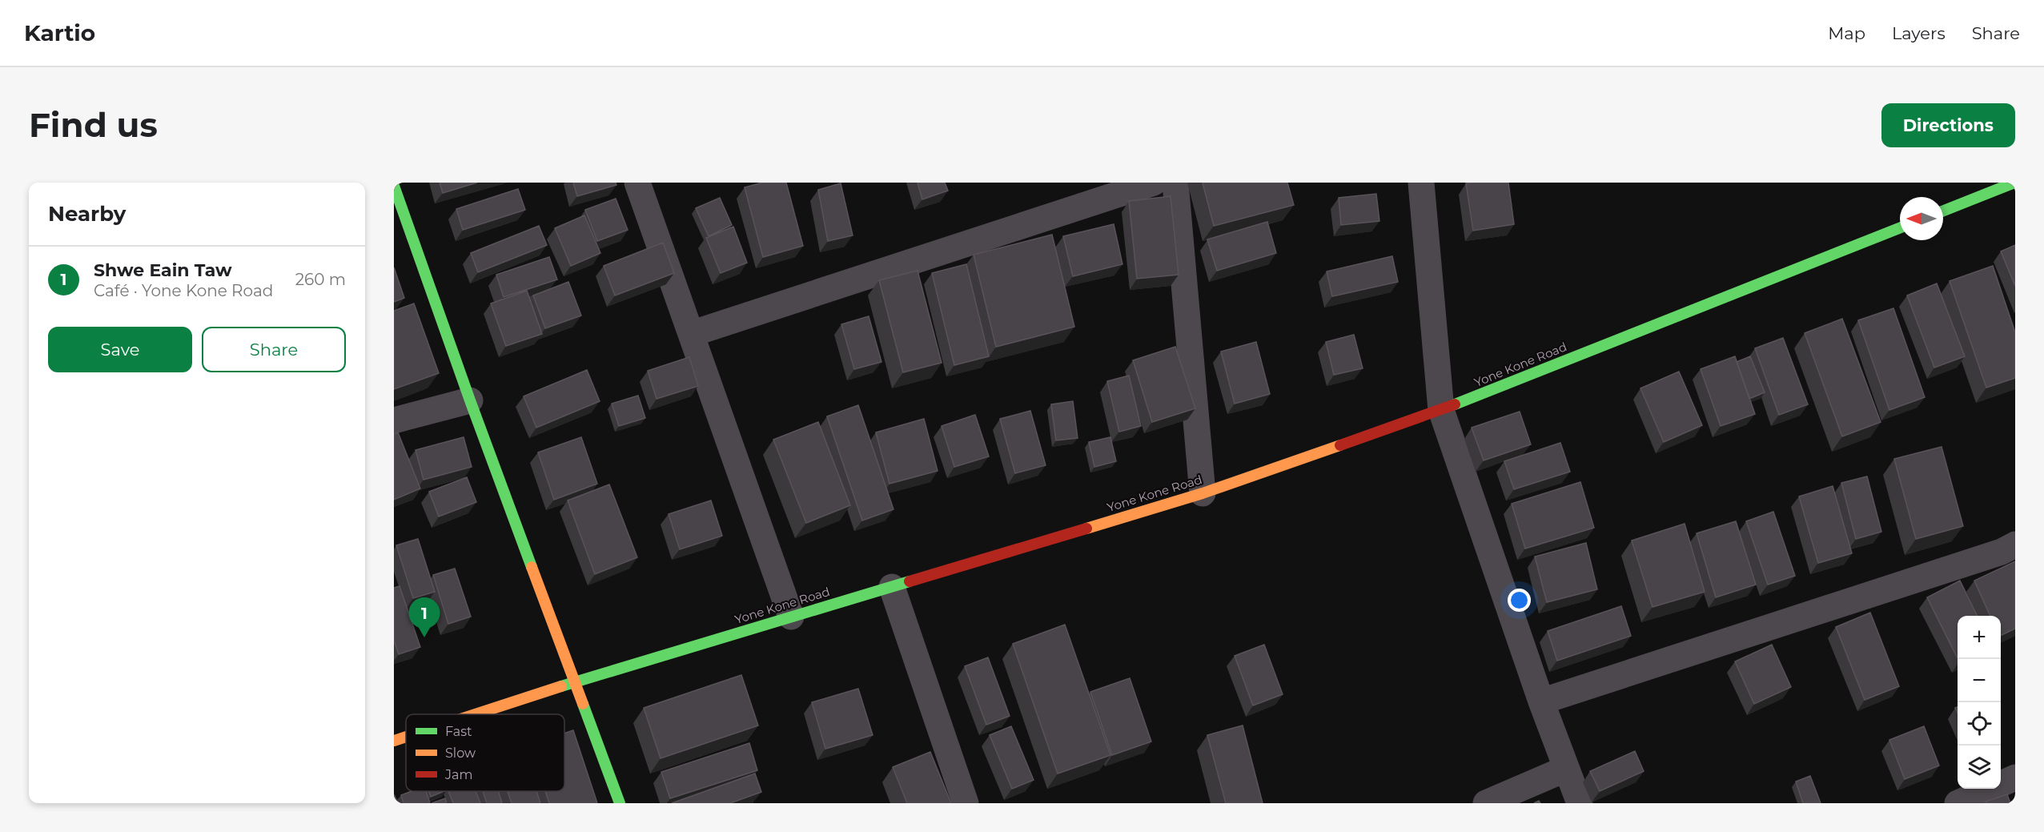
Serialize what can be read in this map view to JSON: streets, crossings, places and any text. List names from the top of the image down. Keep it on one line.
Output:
{"streets":{"street":["Yone Kone Road"]},"legend":["Fast","Slow","Jam"],"north":"left","page":{"header":"Kartio","nav":["Map","Layers","Share"],"buttons":["Directions",["Save","Share"]],"title":"Find us","heading":"Nearby","list":[{"mark":"1","name":"Shwe Eain Taw","note":"Café · Yone Kone Road","value":"260 m"}],"pins":"1","map_buttons":["+","−"]}}
